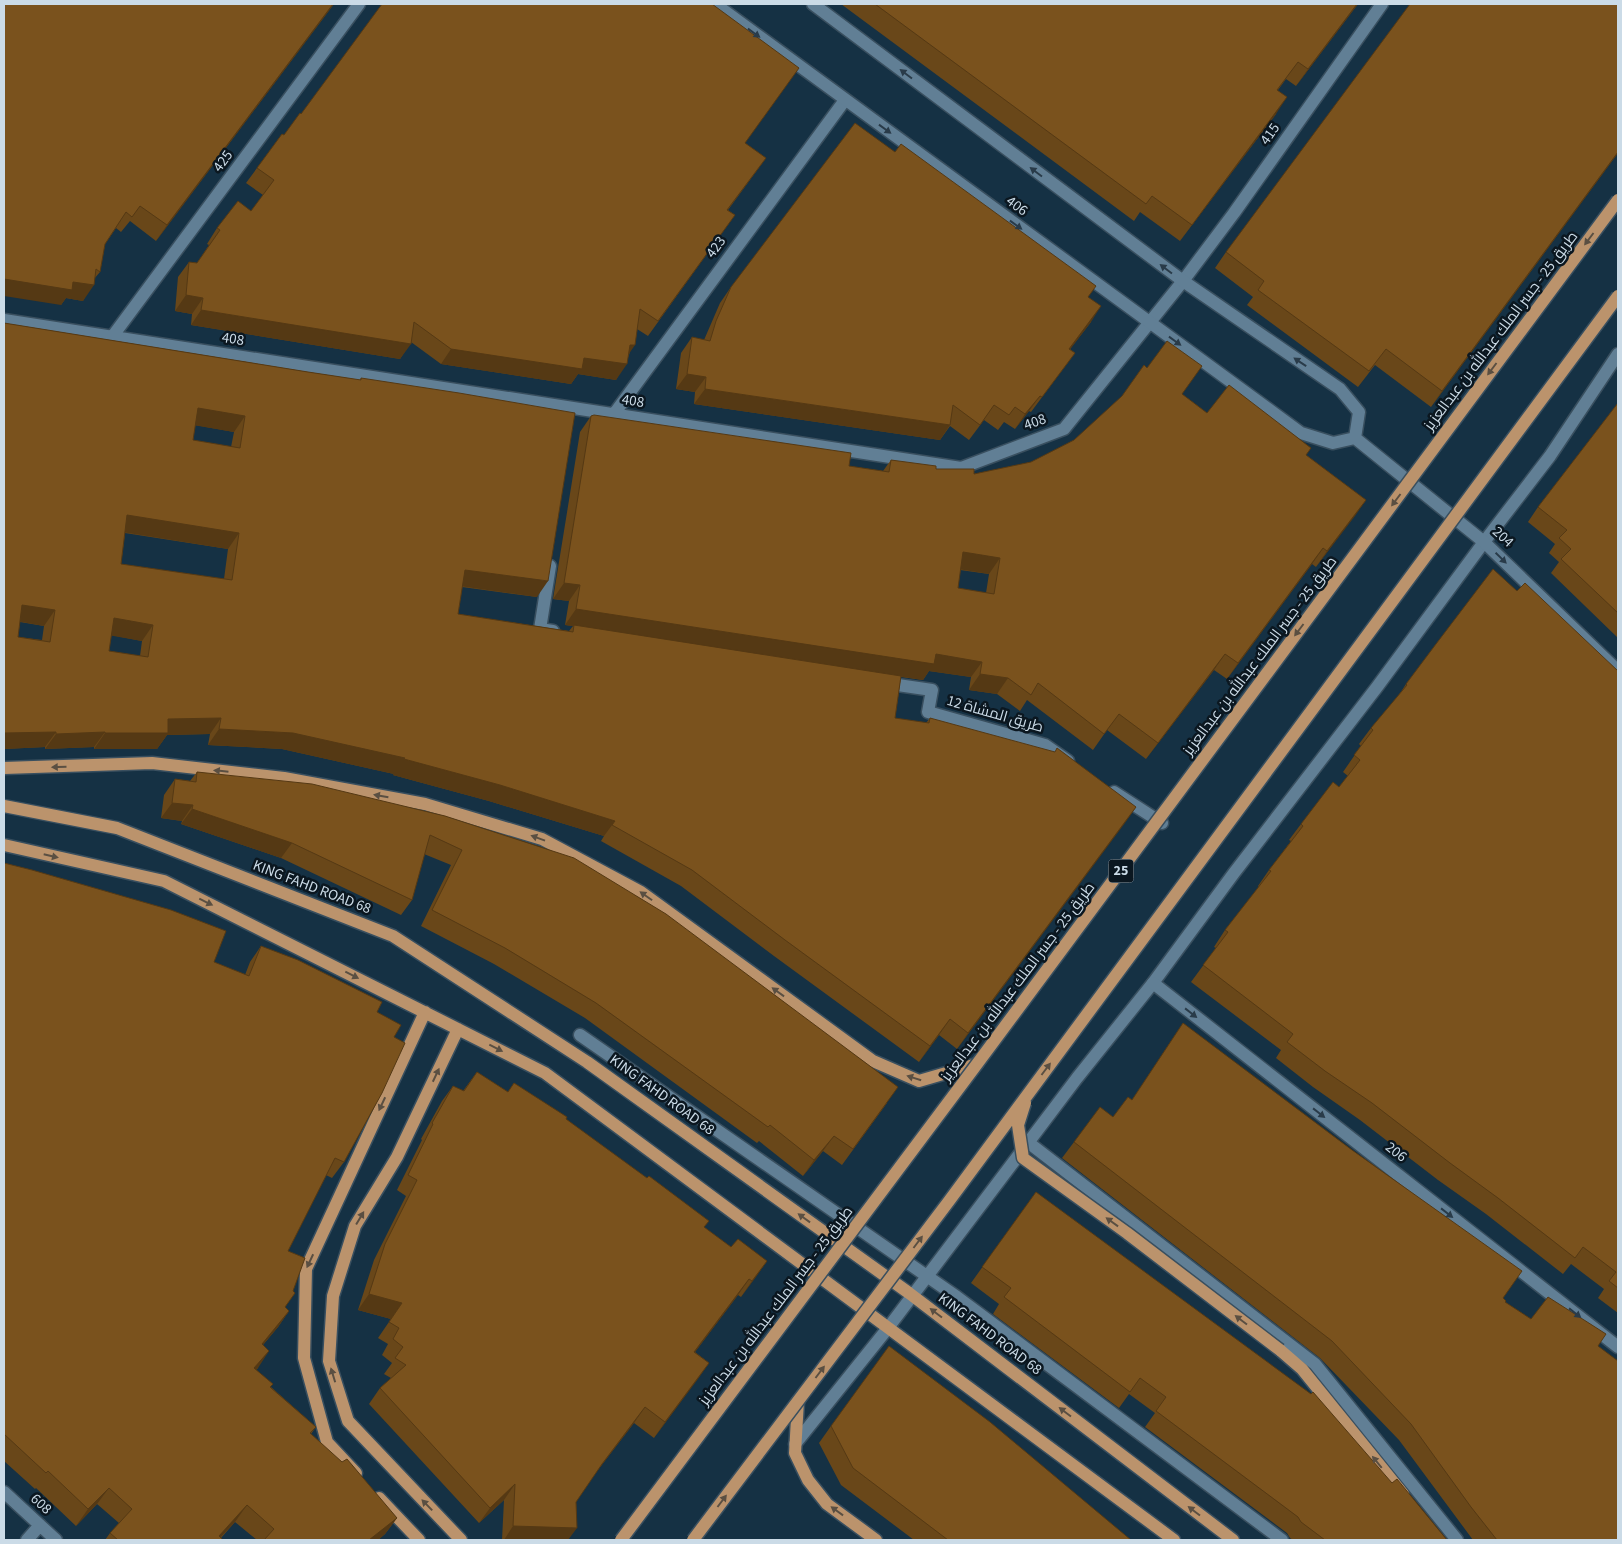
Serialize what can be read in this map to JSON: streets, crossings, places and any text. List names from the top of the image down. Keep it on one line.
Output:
{"streets":{"main road":["طريق 25 - جسر الملك عبدالله بن عبدالعزيز","25","KING FAHD ROAD 68"],"street":["415","425","406","423","408","204","طريق المشاة 12","206","608"]},"crossings":[["415","408"],["425","408"],["406","423"],["406","408"],["406","204"],["423","408"]],"one_way":["204","206"]}
